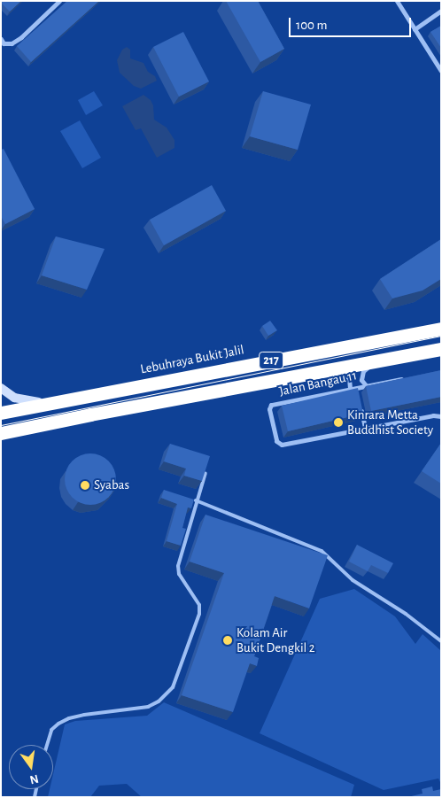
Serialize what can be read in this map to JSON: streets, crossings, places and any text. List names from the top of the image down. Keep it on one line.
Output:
{"streets":{"highway":["Lebuhraya Bukit Jalil","217"],"street":["Jalan Bangau 11"]},"places":["Kinrara Metta Buddhist Society","Syabas","Kolam Air Bukit Dengkil 2"],"scale_bar":"100 m","north":"bottom"}
